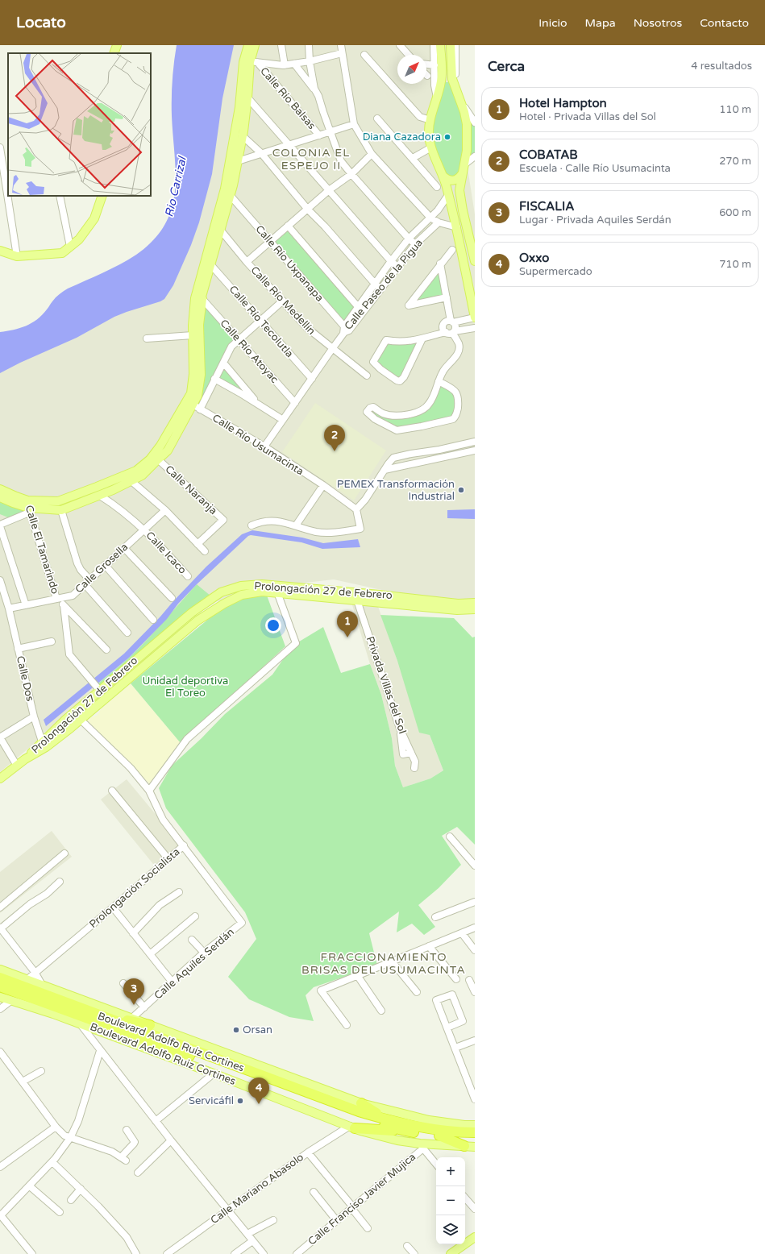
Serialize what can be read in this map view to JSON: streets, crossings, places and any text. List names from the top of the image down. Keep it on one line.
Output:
{"streets":{"highway":["Boulevard Adolfo Ruíz Cortines"],"main road":["Prolongación 27 de Febrero","Boulevard Adolfo Ruiz Cortines"],"street":["Calle Río Balsas","Calle Río Uxpanapa","Calle Paseo de la Pigua","Calle Río Medellín","Calle Río Tecolutla","Calle Río Atoyac","Calle Río Usumacinta","Calle Naranja","Calle El Tamarindo","Calle Icaco","Calle Grosella","Calle Dos","Privada Villas del Sol","Prolongación Socialista","Calle Aquiles Serdán","Calle Mariano Abasolo","Calle Franciso Javier Mujica"]},"crossings":[["Calle Río Uxpanapa","Calle Paseo de la Pigua"],["Calle Paseo de la Pigua","Calle Río Medellín"],["Calle Paseo de la Pigua","Calle Río Tecolutla"],["Calle Paseo de la Pigua","Calle Río Atoyac"],["Calle Paseo de la Pigua","Calle Río Usumacinta"],["Calle El Tamarindo","Calle Grosella"],["Calle Icaco","Calle Grosella"],["Calle Grosella","Calle Dos"],["Prolongación 27 de Febrero","Calle Dos"],["Prolongación 27 de Febrero","Privada Villas del Sol"],["Prolongación Socialista","Calle Aquiles Serdán"],["Prolongación Socialista","Boulevard Adolfo Ruiz Cortines"],["Calle Aquiles Serdán","Boulevard Adolfo Ruiz Cortines"],["Boulevard Adolfo Ruiz Cortines","Calle Mariano Abasolo"],["Boulevard Adolfo Ruiz Cortines","Calle Franciso Javier Mujica"]],"districts":["COLONIA EL ESPEJO II","FRACCIONAMIENTO BRISAS DEL USUMACINTA"],"water":["Rio Carrizal"],"parks":["Unidad deportiva El Toreo"],"places":["Diana Cazadora","PEMEX Transformación Industrial","Orsan","Servicáfil"],"north":"top right","page":{"header":"Locato","nav":["Inicio","Mapa","Nosotros","Contacto"],"heading":["Cerca","4 resultados"],"list":[{"mark":"1","name":"Hotel Hampton","note":"Hotel · Privada Villas del Sol","value":"110 m"},{"mark":"2","name":"COBATAB","note":"Escuela · Calle Río Usumacinta","value":"270 m"},{"mark":"3","name":"FISCALIA","note":"Lugar · Privada Aquiles Serdán","value":"600 m"},{"mark":"4","name":"Oxxo","note":"Supermercado","value":"710 m"}],"pins":["2","1","3","4"],"map_buttons":["+","−"]}}
